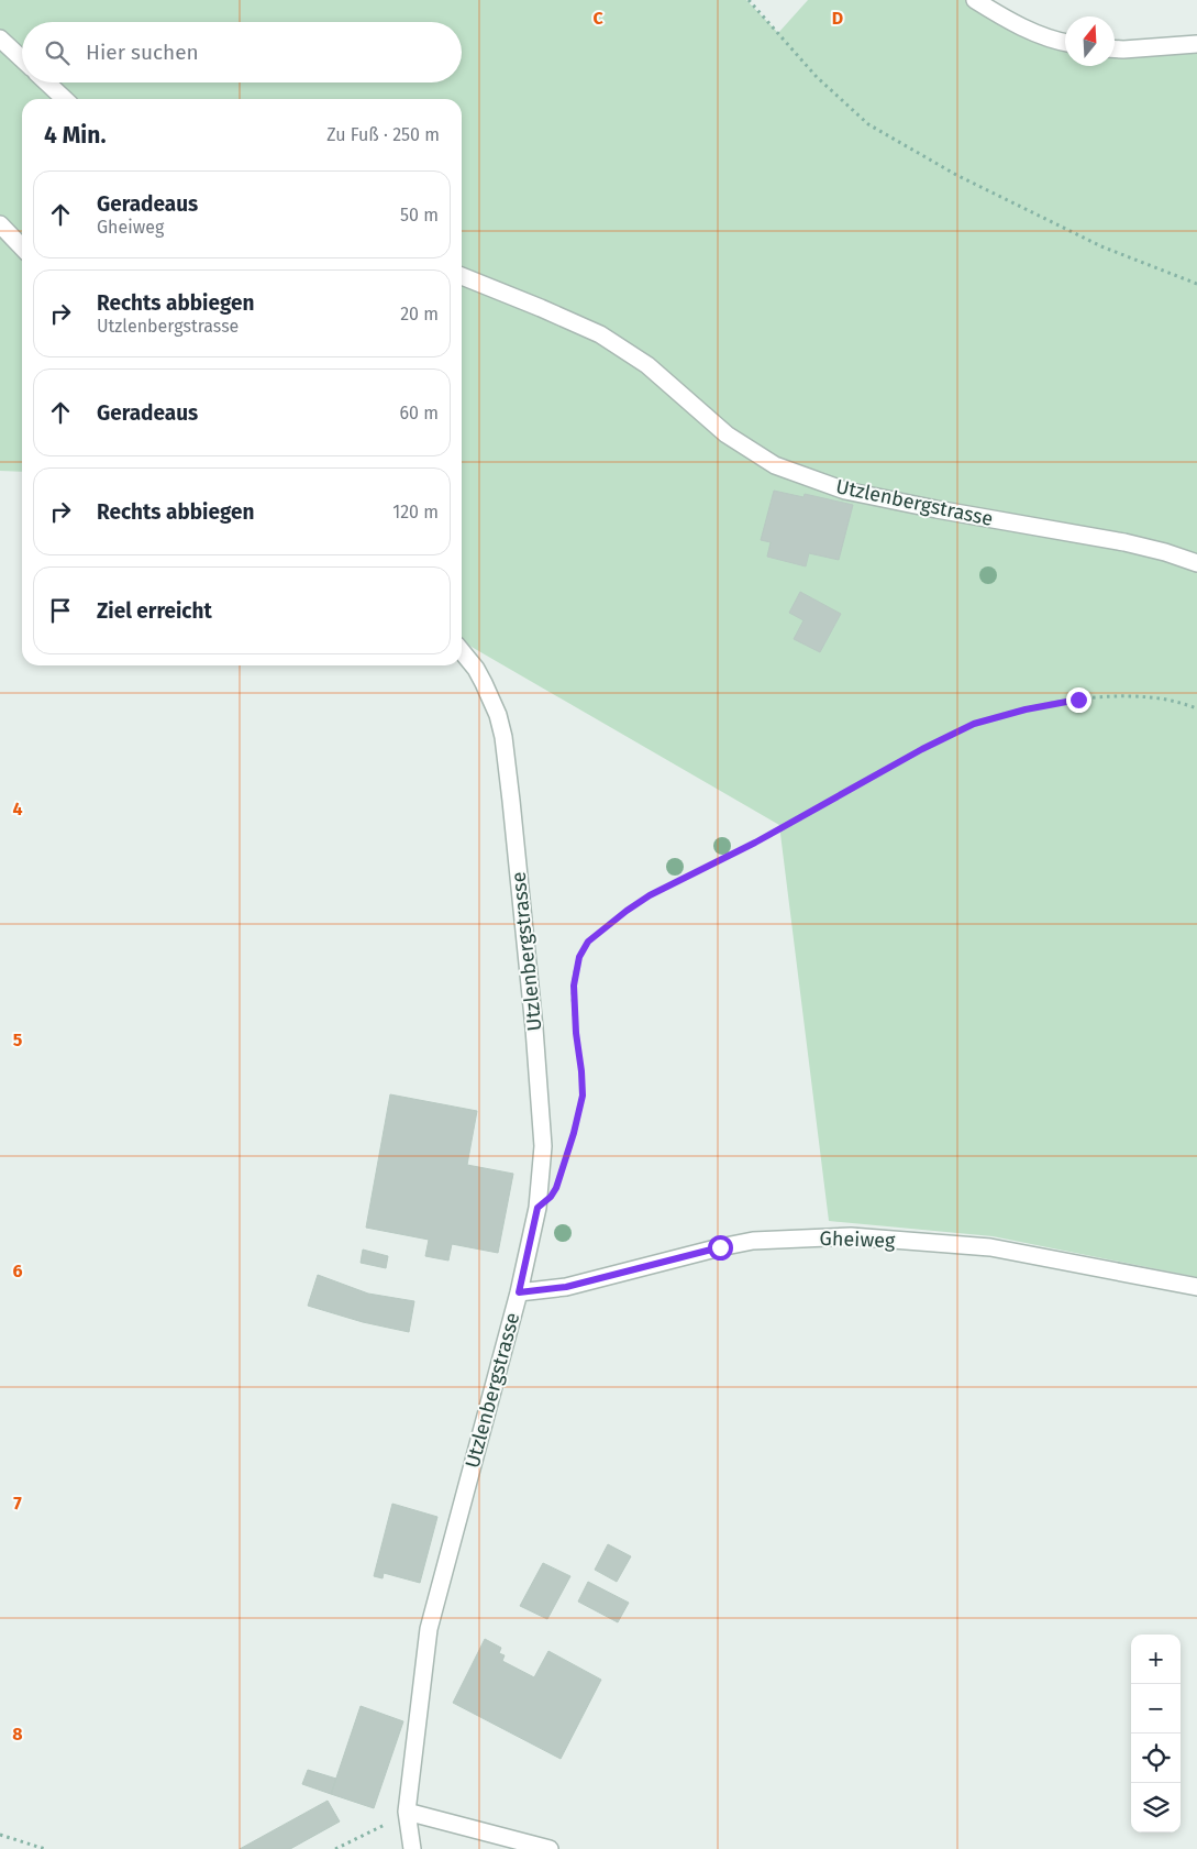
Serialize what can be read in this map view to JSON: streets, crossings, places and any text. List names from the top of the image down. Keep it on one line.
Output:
{"streets":{"street":["Utzlenbergstrasse","Gheiweg"]},"crossings":[["Utzlenbergstrasse","Gheiweg"]],"north":"top","page":{"search":"Hier suchen","heading":["4 Min.","Zu Fuß · 250 m"],"list":[["Geradeaus","Gheiweg","50 m"],["Rechts abbiegen","Utzlenbergstrasse","20 m"],["Geradeaus","60 m"],["Rechts abbiegen","120 m"],"Ziel erreicht"],"map_buttons":["+","−"]},"grid":{"columns":["C","D"],"rows":["4","5","6","7","8"]}}
